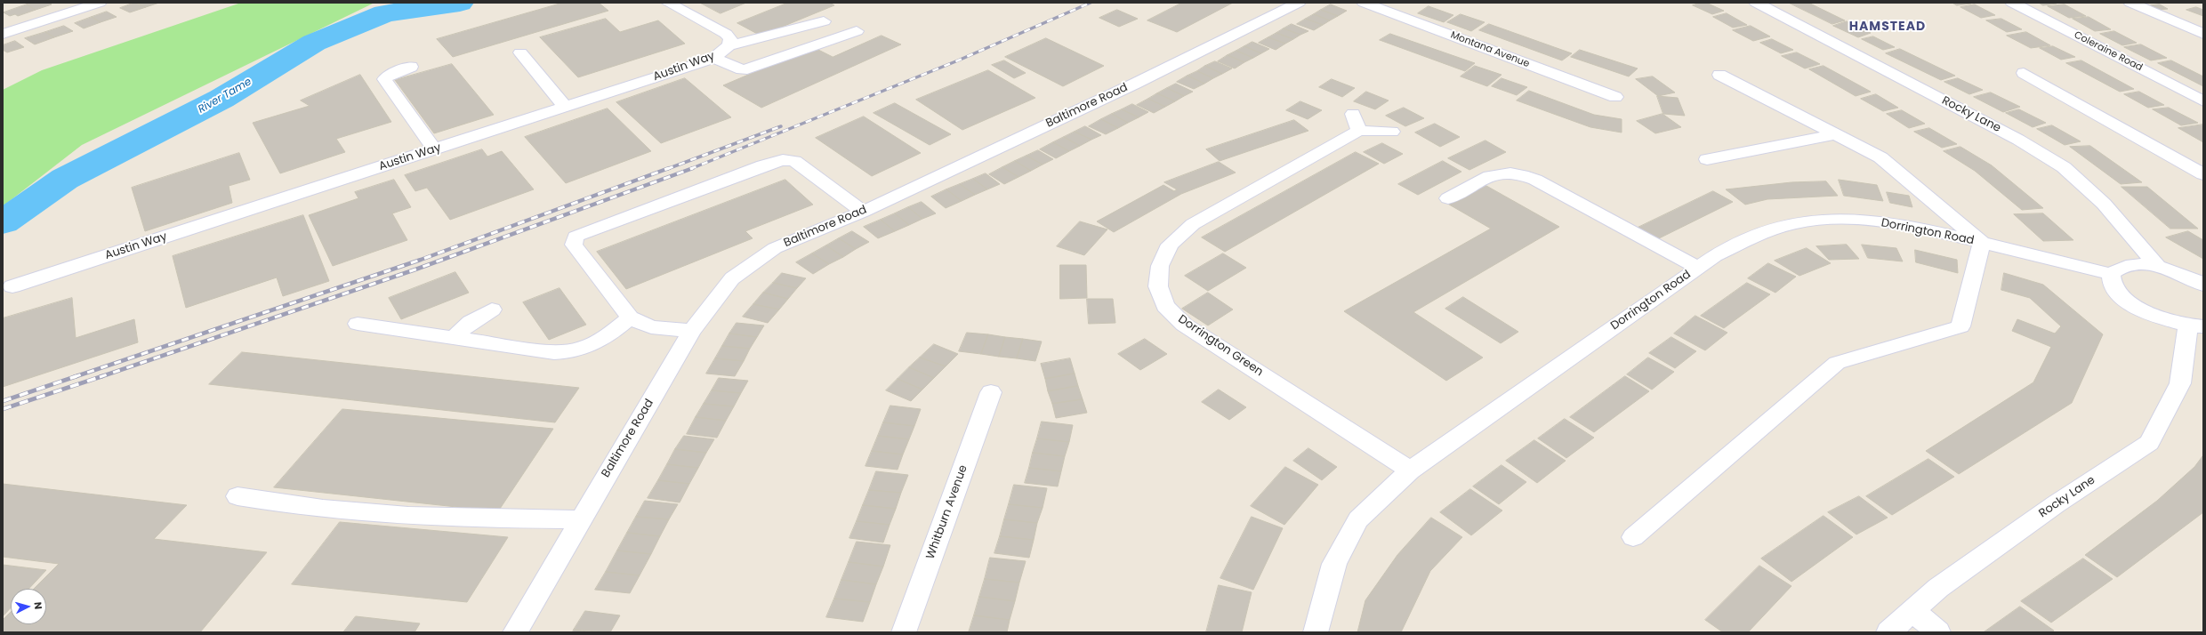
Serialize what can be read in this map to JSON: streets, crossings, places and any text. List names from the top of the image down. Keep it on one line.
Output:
{"streets":{"street":["Montana Avenue","Coleraine Road","Austin Way","Baltimore Road","Rocky Lane","Dorrington Road","Dorrington Green","Whitburn Avenue"]},"crossings":[["Dorrington Road","Dorrington Green"]],"districts":["HAMSTEAD"],"water":["River Tame"],"north":"right"}
